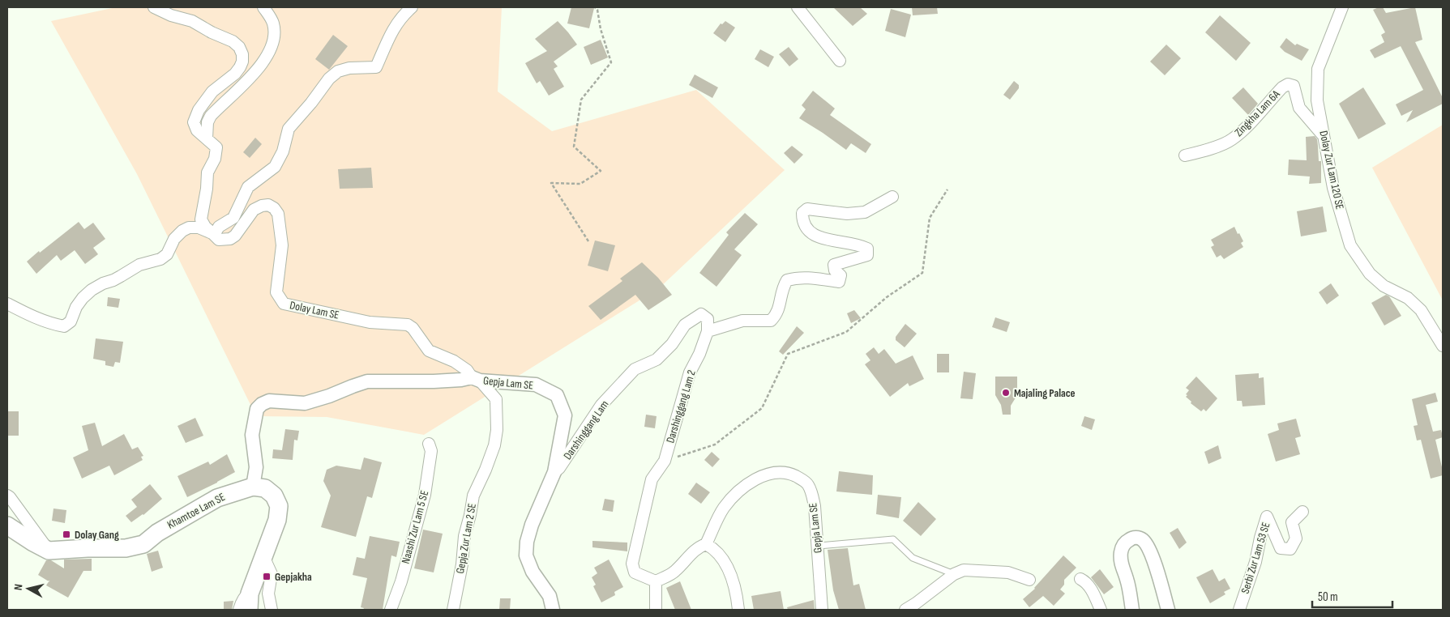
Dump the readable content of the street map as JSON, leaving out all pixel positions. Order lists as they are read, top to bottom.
{
  "streets": {
    "main road": ["Khamtoe Lam SE"],
    "street": [
      "Zingkha Lam 6A",
      "Dolay Zur Lam 120 SE",
      "Dolay Lam SE",
      "Gepja Lam SE",
      "Darshinggang Lam 2",
      "Darshinggang Lam",
      "Naashi Zur Lam 5 SE",
      "Gepja Zur Lam 2 SE",
      "Serbi Zur Lam 53 SE"
    ]
  },
  "crossings": [
    ["Zingkha Lam 6A", "Dolay Zur Lam 120 SE"],
    ["Dolay Lam SE", "Gepja Lam SE"],
    ["Dolay Lam SE", "Gepja Zur Lam 2 SE"],
    ["Gepja Lam SE", "Darshinggang Lam 2"],
    ["Gepja Lam SE", "Darshinggang Lam"],
    ["Gepja Lam SE", "Gepja Zur Lam 2 SE"],
    ["Darshinggang Lam 2", "Darshinggang Lam"]
  ],
  "places": {
    "other": ["Majaling Palace"],
    "transit": ["Dolay Gang", "Gepjakha"]
  },
  "scale_bar": "50 m",
  "north": "left"
}
